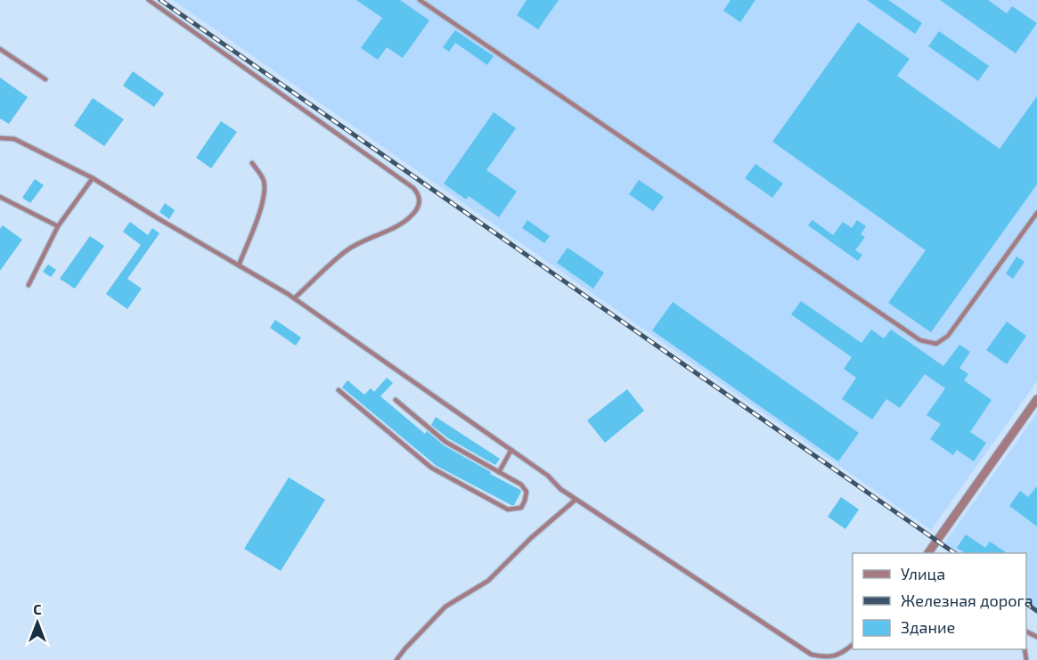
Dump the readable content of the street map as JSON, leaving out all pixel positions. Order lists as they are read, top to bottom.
{
  "legend": ["Улица", "Железная дорога", "Здание"],
  "north": "top"
}
